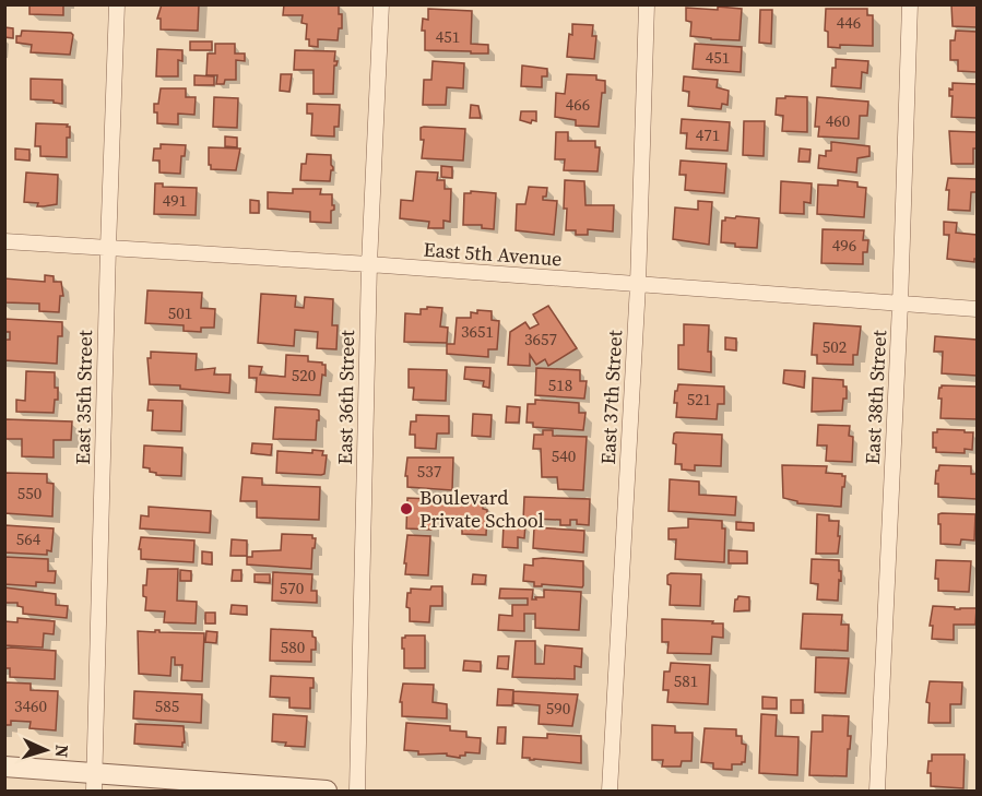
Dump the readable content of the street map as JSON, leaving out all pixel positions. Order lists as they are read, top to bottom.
{
  "streets": {
    "street": [
      "East 5th Avenue",
      "East 35th Street",
      "East 36th Street",
      "East 37th Street",
      "East 38th Street"
    ]
  },
  "crossings": [
    ["East 5th Avenue", "East 35th Street"],
    ["East 5th Avenue", "East 36th Street"],
    ["East 5th Avenue", "East 37th Street"],
    ["East 5th Avenue", "East 38th Street"]
  ],
  "places": ["Boulevard Private School"],
  "house_numbers": [
    "446",
    "451",
    "451",
    "466",
    "460",
    "471",
    "491",
    "496",
    "501",
    "3651",
    "3657",
    "502",
    "520",
    "518",
    "521",
    "540",
    "537",
    "550",
    "564",
    "570",
    "580",
    "581",
    "3460",
    "585",
    "590"
  ],
  "north": "right"
}
